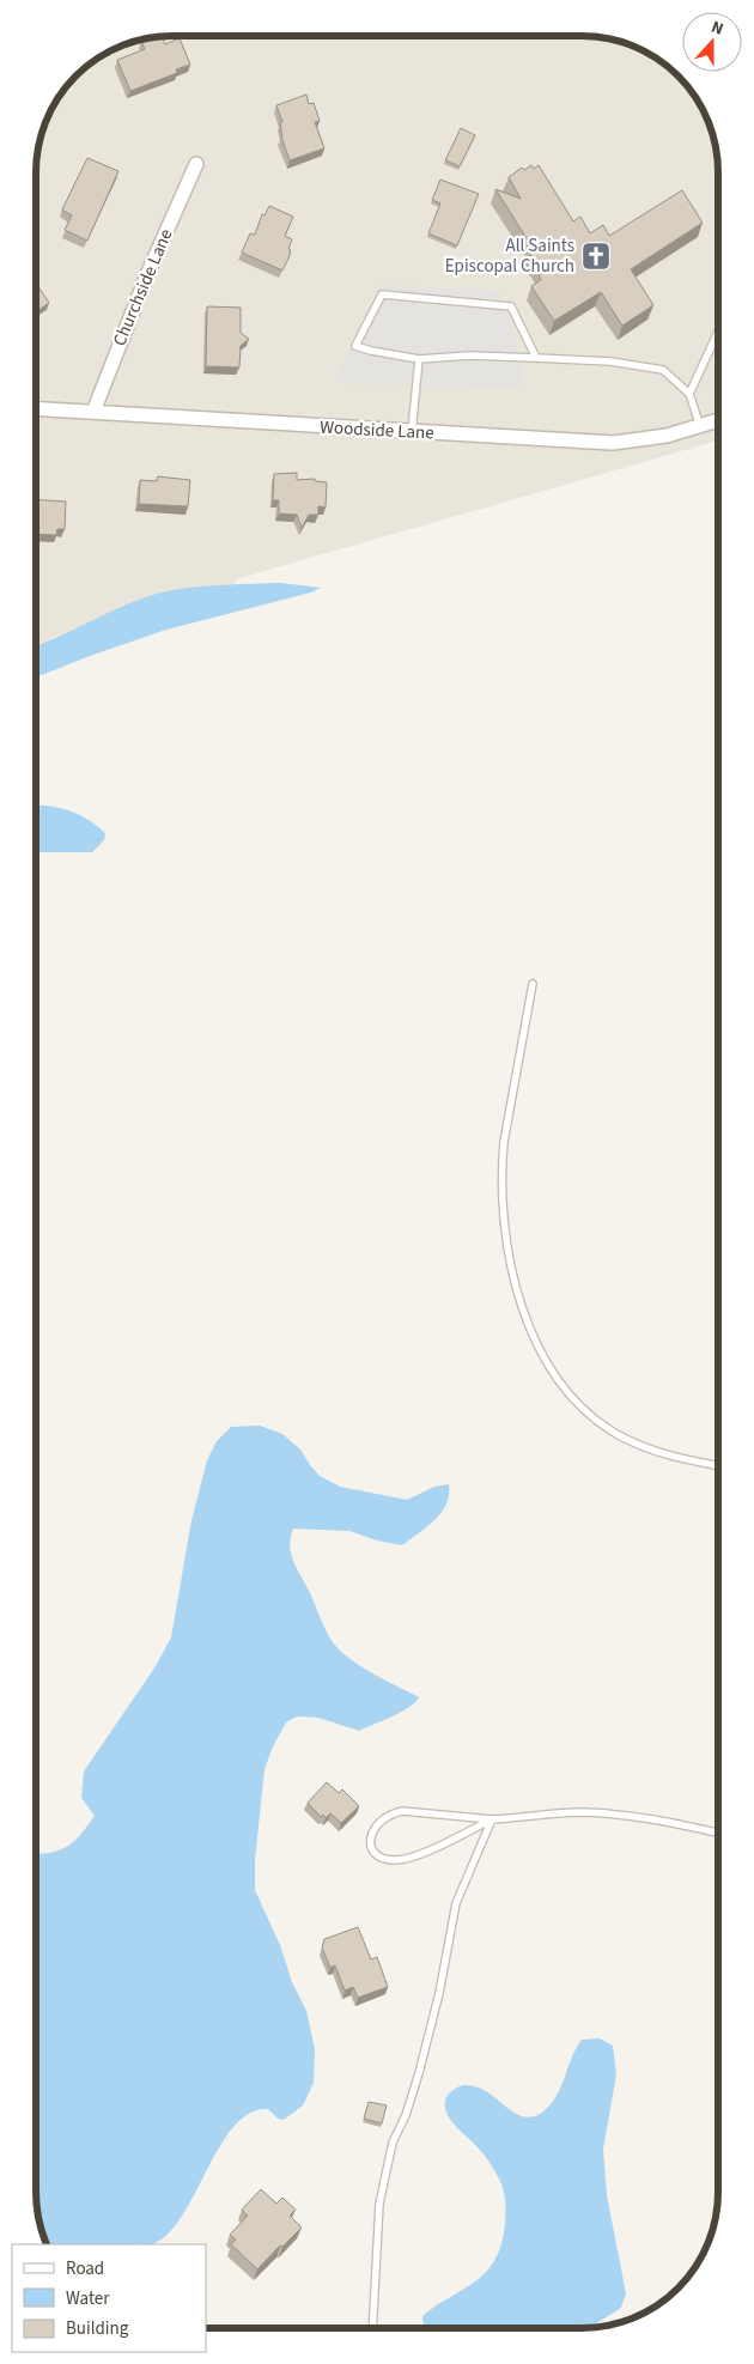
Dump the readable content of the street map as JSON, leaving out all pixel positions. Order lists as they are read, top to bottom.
{
  "streets": {
    "street": ["Churchside Lane", "Woodside Lane"]
  },
  "crossings": [
    ["Churchside Lane", "Woodside Lane"]
  ],
  "places": {
    "church": ["All Saints Episcopal Church"]
  },
  "legend": ["Road", "Water", "Building"],
  "north": "top"
}
